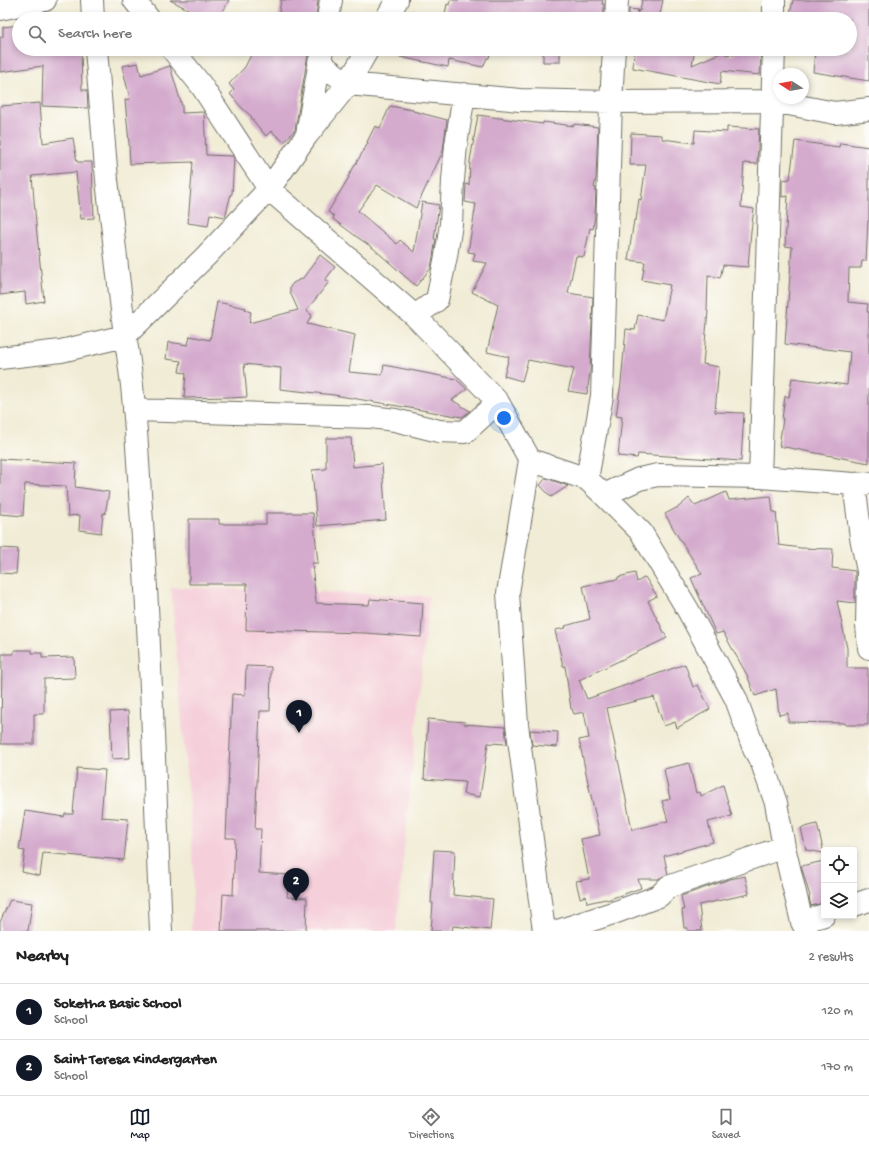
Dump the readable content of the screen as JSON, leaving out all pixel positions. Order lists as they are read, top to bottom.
{
  "north": "left",
  "page": {
    "search": "Search here",
    "pins": ["1", "2"],
    "heading": ["Nearby", "2 results"],
    "list": [
      {
        "mark": "1",
        "name": "Soketha Basic School",
        "note": "School",
        "value": "120 m"
      },
      {
        "mark": "2",
        "name": "Saint Teresa Kindergarten",
        "note": "School",
        "value": "170 m"
      }
    ],
    "nav": ["Map", "Directions", "Saved"]
  }
}
